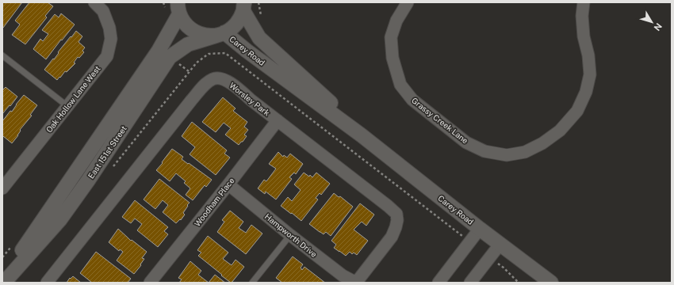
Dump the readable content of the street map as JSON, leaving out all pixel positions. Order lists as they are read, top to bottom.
{
  "streets": {
    "street": [
      "Carey Road",
      "Oak Hollow Lane West",
      "Worsley Park",
      "Grassy Creek Lane",
      "East 151st Street",
      "Woodham Place",
      "Hampworth Drive"
    ]
  },
  "crossings": [
    ["Carey Road", "East 151st Street"],
    ["Worsley Park", "Woodham Place"],
    ["Worsley Park", "Hampworth Drive"],
    ["Woodham Place", "Hampworth Drive"]
  ],
  "north": "bottom right"
}
